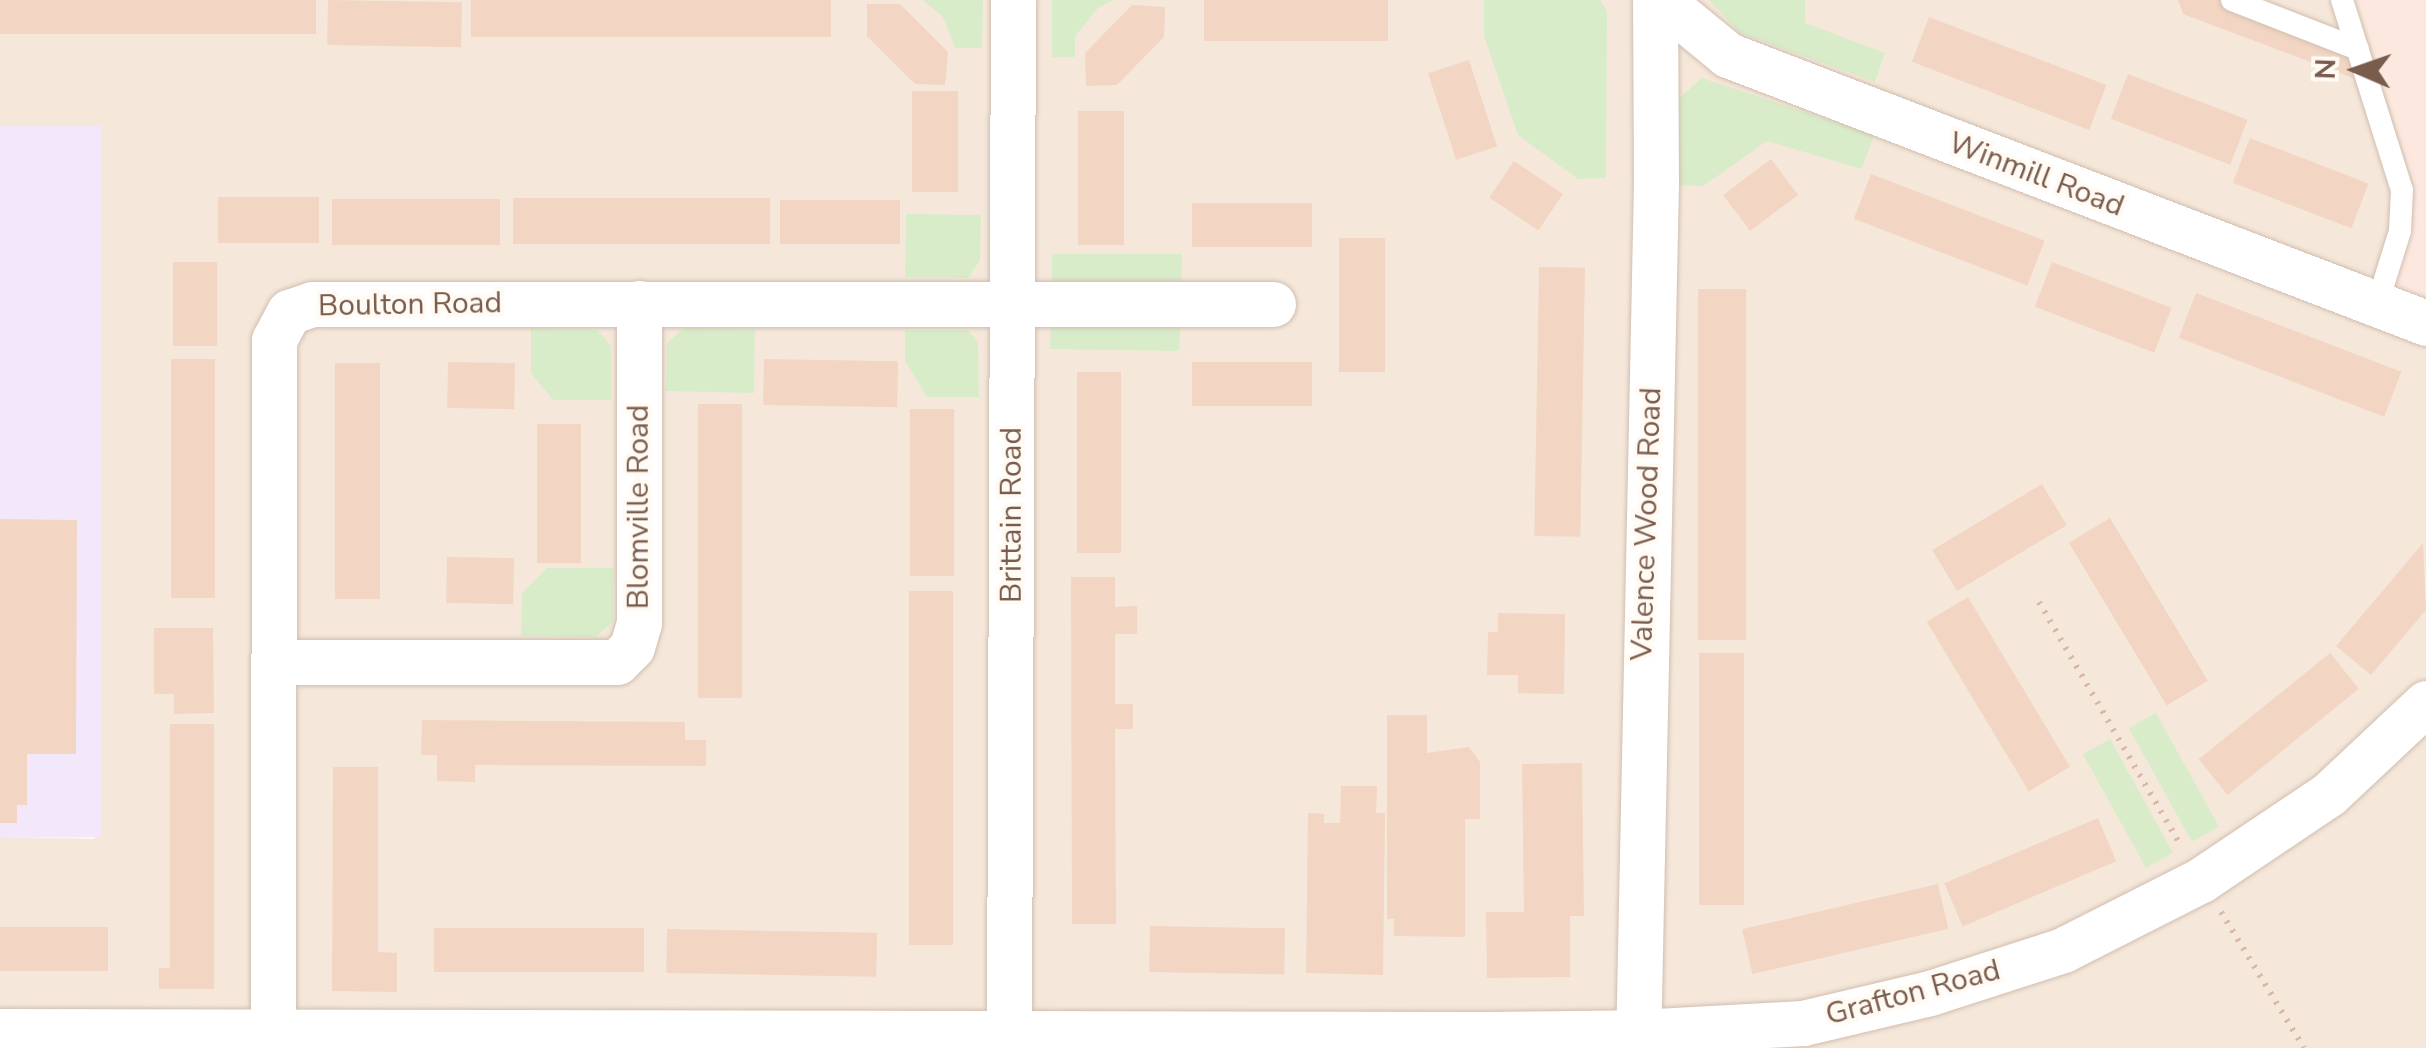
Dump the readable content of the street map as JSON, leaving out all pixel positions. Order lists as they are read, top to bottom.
{
  "streets": {
    "street": [
      "Winmill Road",
      "Boulton Road",
      "Blomville Road",
      "Brittain Road",
      "Valence Wood Road",
      "Grafton Road"
    ]
  },
  "crossings": [
    ["Winmill Road", "Valence Wood Road"],
    ["Boulton Road", "Blomville Road"],
    ["Boulton Road", "Brittain Road"],
    ["Boulton Road", "Grafton Road"],
    ["Brittain Road", "Grafton Road"],
    ["Valence Wood Road", "Grafton Road"]
  ],
  "north": "left"
}
